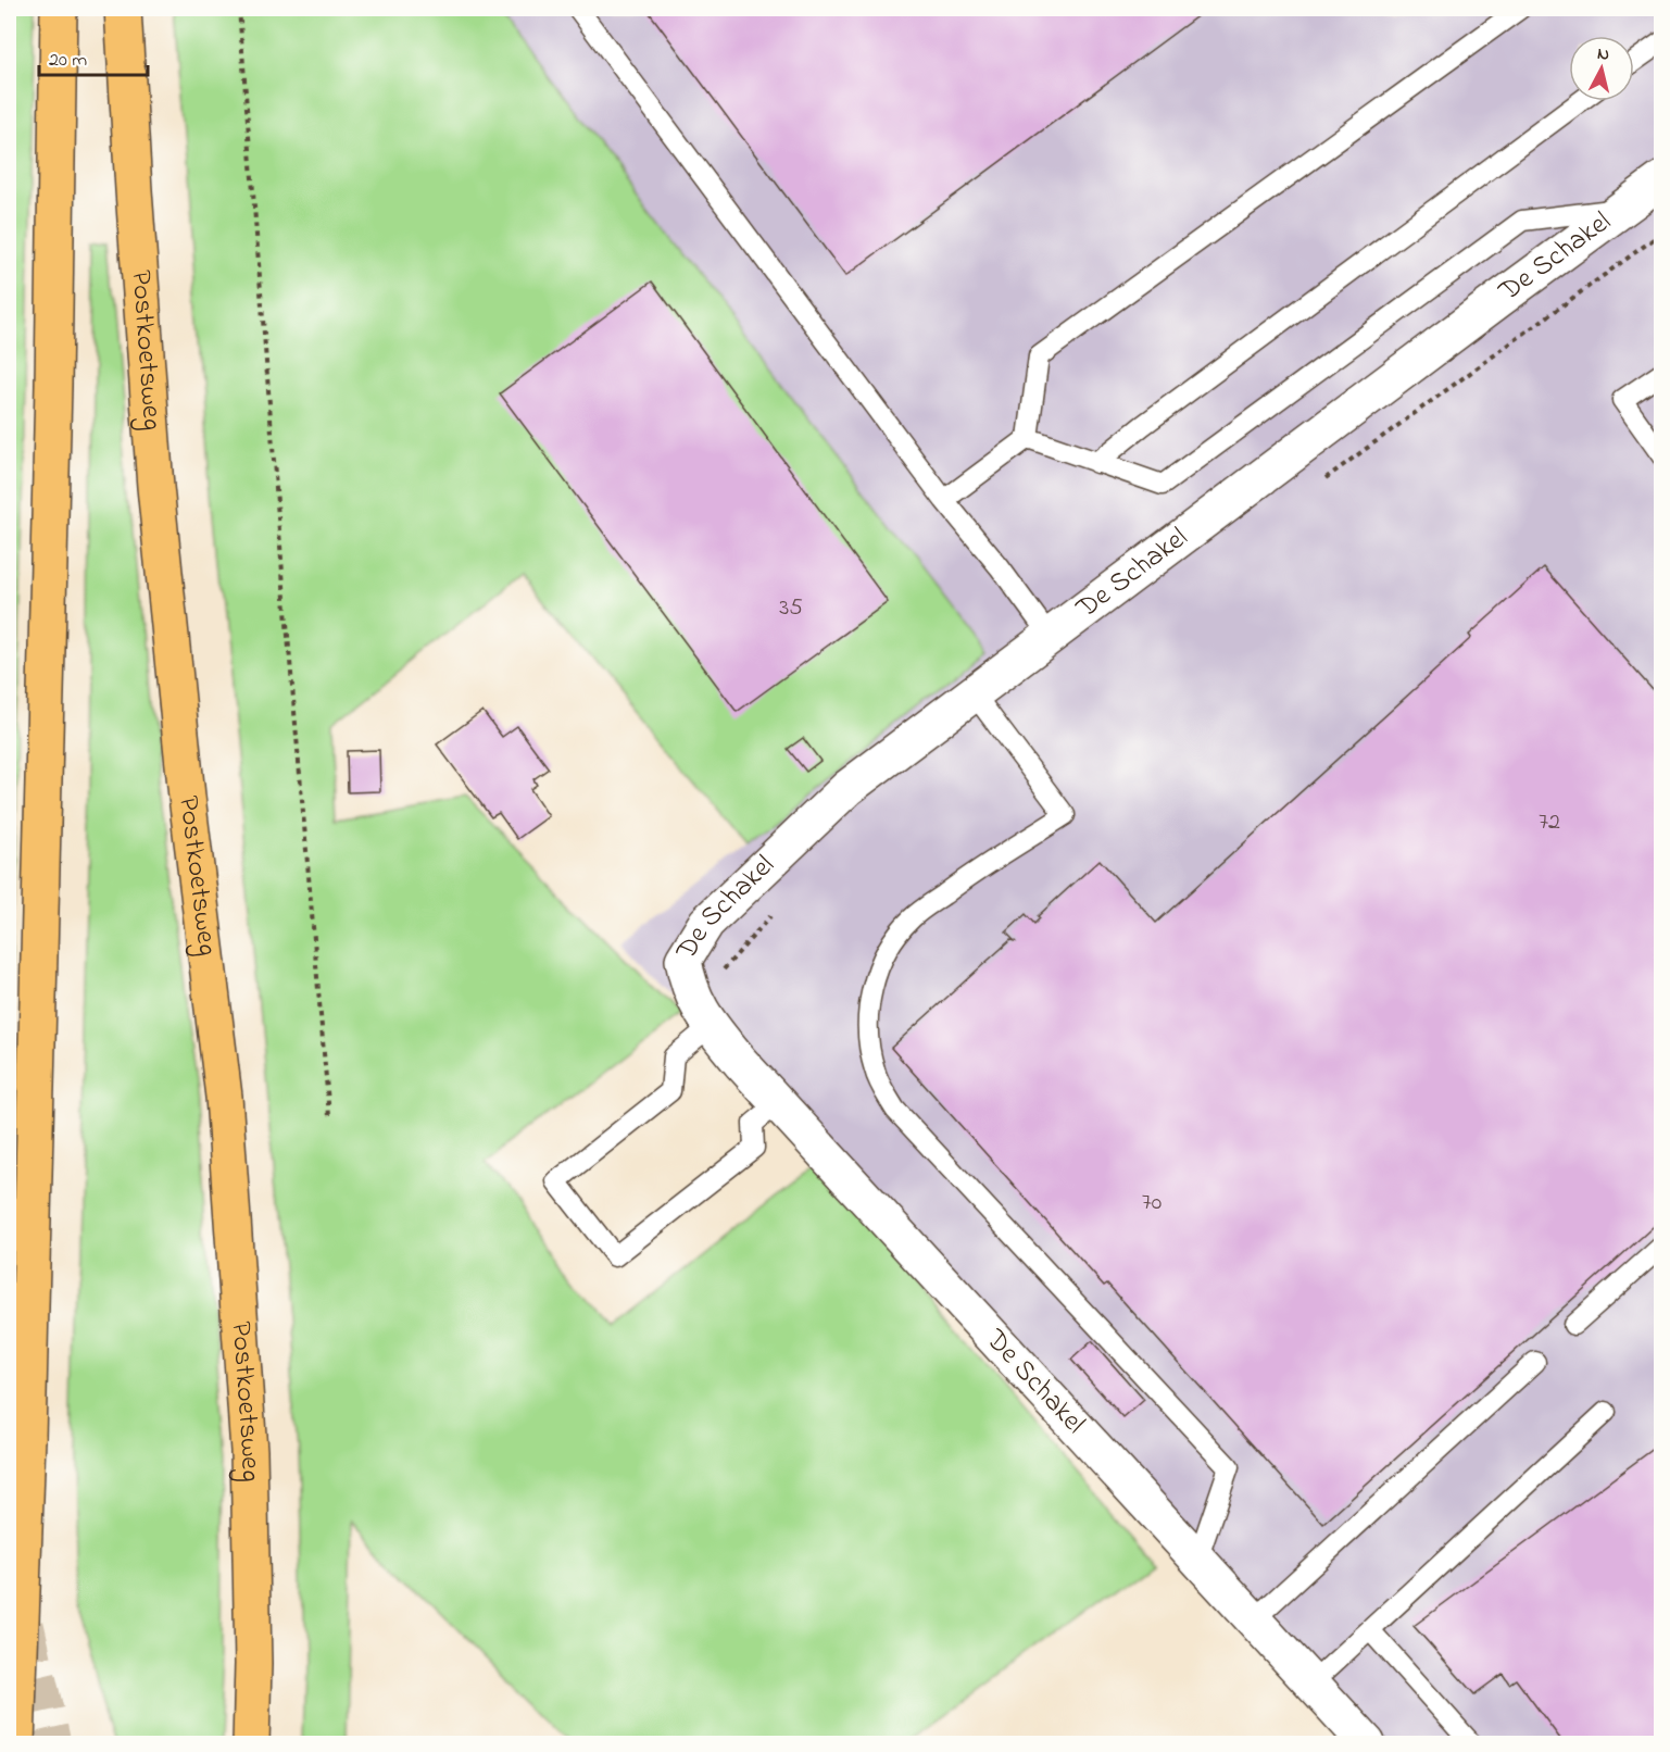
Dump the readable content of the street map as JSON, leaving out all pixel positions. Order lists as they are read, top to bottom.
{
  "streets": {
    "highway": ["Postkoetsweg"],
    "street": ["De Schakel"]
  },
  "house_numbers": ["35", "72", "70"],
  "scale_bar": "20 m",
  "north": "top"
}
